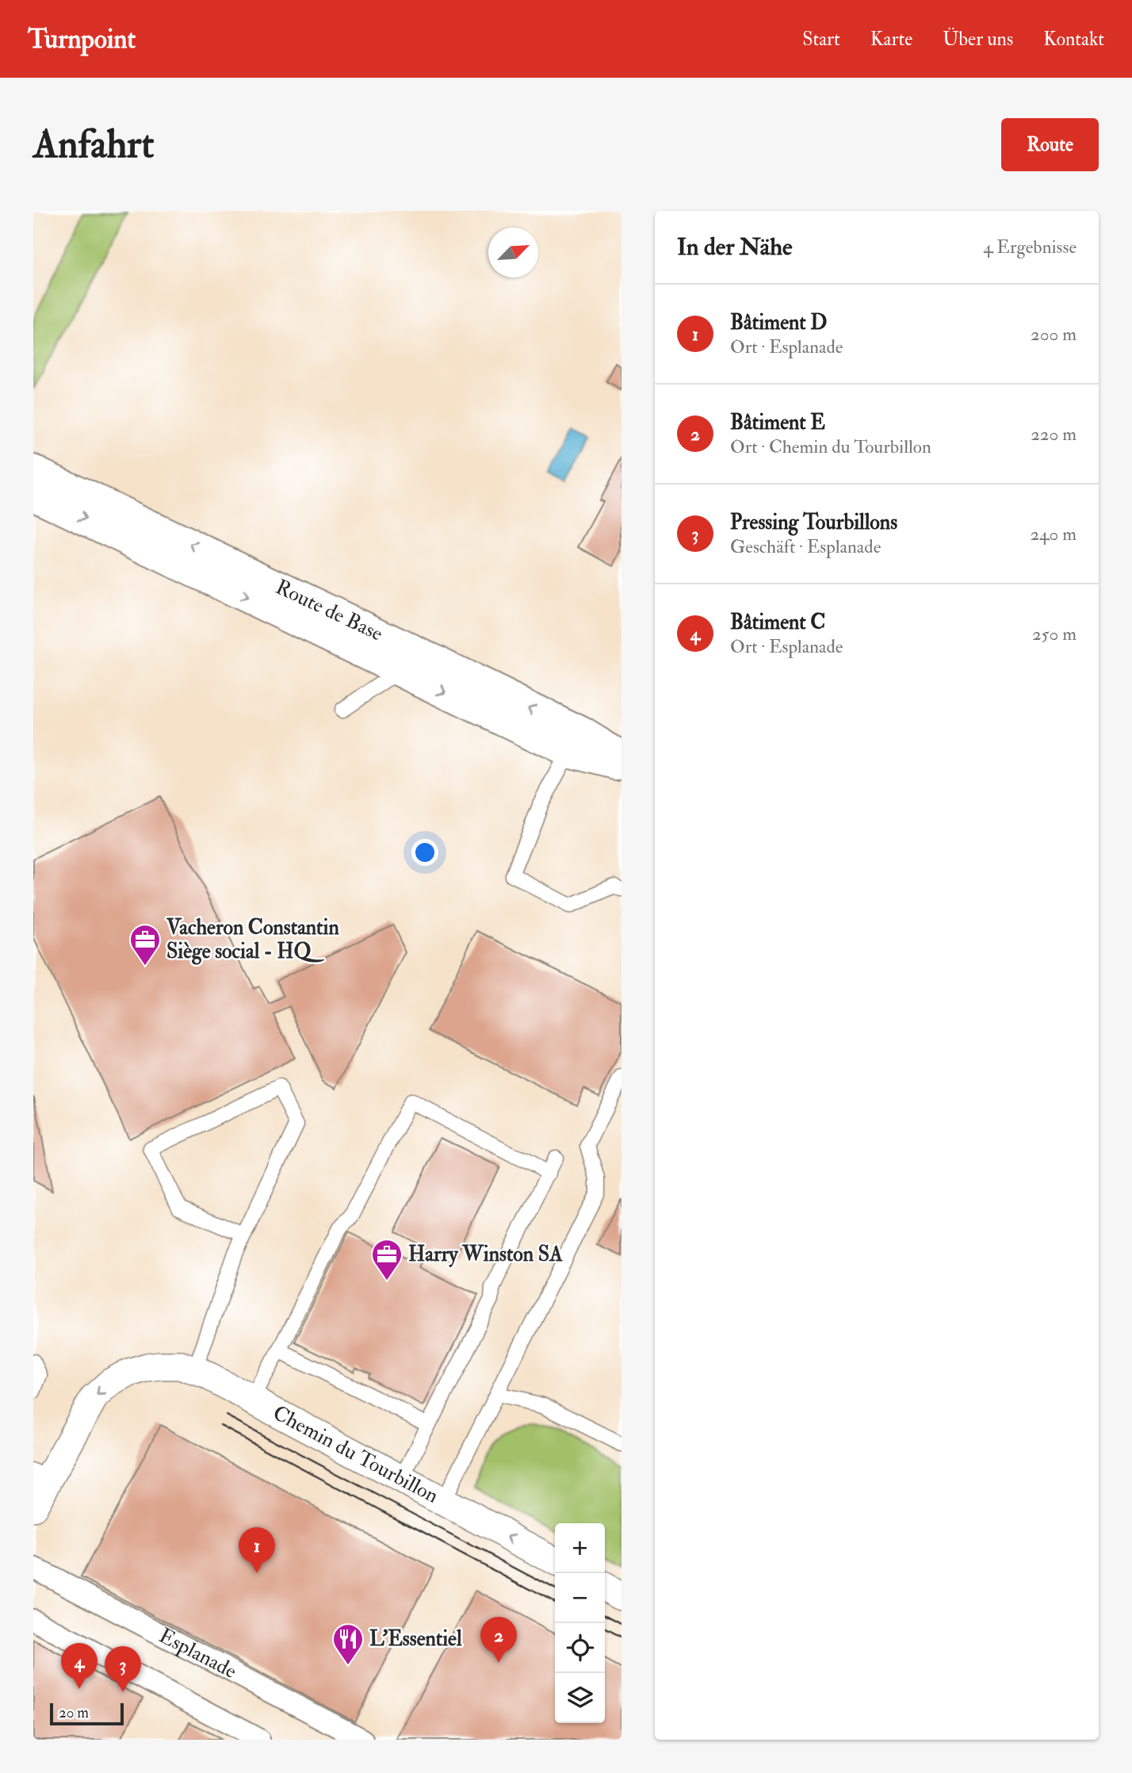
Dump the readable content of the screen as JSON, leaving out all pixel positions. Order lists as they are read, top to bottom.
{
  "streets": {
    "street": ["Route de Base", "Chemin du Tourbillon", "Esplanade"]
  },
  "one_way": ["Chemin du Tourbillon"],
  "places": {
    "office": ["Vacheron Constantin Siège social - HQ", "Harry Winston SA"],
    "restaurant": ["L'Essentiel"]
  },
  "scale_bar": "20 m",
  "north": "top right",
  "page": {
    "header": "Turnpoint",
    "nav": [
      "Start",
      "Karte",
      "Über uns",
      "Kontakt"
    ],
    "buttons": "Route",
    "title": "Anfahrt",
    "heading": ["In der Nähe", "4 Ergebnisse"],
    "list": [
      {
        "mark": "1",
        "name": "Bâtiment D",
        "note": "Ort · Esplanade",
        "value": "200 m"
      },
      {
        "mark": "2",
        "name": "Bâtiment E",
        "note": "Ort · Chemin du Tourbillon",
        "value": "220 m"
      },
      {
        "mark": "3",
        "name": "Pressing Tourbillons",
        "note": "Geschäft · Esplanade",
        "value": "240 m"
      },
      {
        "mark": "4",
        "name": "Bâtiment C",
        "note": "Ort · Esplanade",
        "value": "250 m"
      }
    ],
    "map_buttons": ["+", "−"],
    "pins": [
      "1",
      "2",
      "4",
      "3"
    ],
    "scale": "20 m"
  }
}
